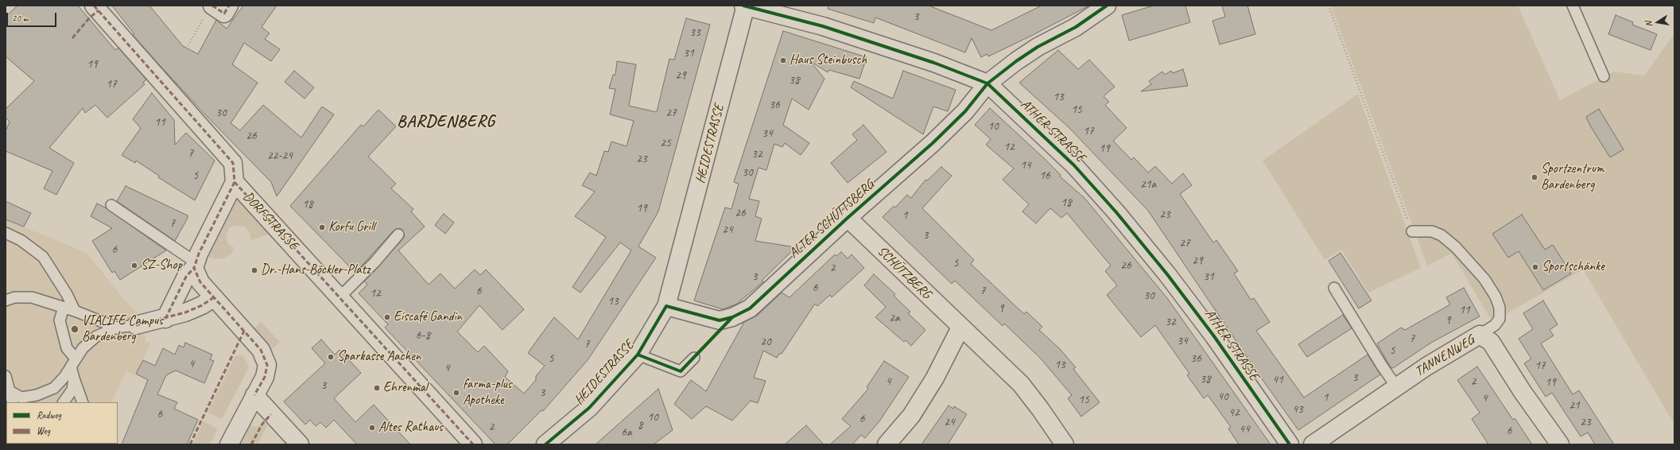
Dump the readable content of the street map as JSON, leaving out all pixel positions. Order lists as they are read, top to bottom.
{
  "streets": {
    "street": [
      "ATHER STRASSE",
      "HEIDESTRASSE",
      "ALTER SCHÜTTSBERG",
      "DORFSTRASSE",
      "SCHÜTZBERG",
      "TANNENWEG"
    ]
  },
  "crossings": [
    ["ATHER STRASSE", "HEIDESTRASSE"],
    ["ATHER STRASSE", "ALTER SCHÜTTSBERG"],
    ["HEIDESTRASSE", "ALTER SCHÜTTSBERG"],
    ["ALTER SCHÜTTSBERG", "SCHÜTZBERG"]
  ],
  "districts": ["BARDENBERG"],
  "places": [
    "Haus Steinbusch",
    "Sportzentrum Bardenberg",
    "Korfu Grill",
    "SZ-Shop",
    "Sportschänke",
    "Dr.-Hans-Böckler-Platz",
    "Eiscafé Gandin",
    "VIALIFE Campus Bardenberg",
    "Sparkasse Aachen",
    "Ehrenmal",
    "farma-plus Apotheke",
    "Altes Rathaus"
  ],
  "house_numbers": [
    "3",
    "33",
    "31",
    "19",
    "29",
    "38",
    "17",
    "13",
    "36",
    "15",
    "30",
    "27",
    "11",
    "10",
    "17",
    "34",
    "26",
    "25",
    "12",
    "19",
    "7",
    "32",
    "22-24",
    "23",
    "14",
    "30",
    "5",
    "16",
    "21a",
    "18",
    "18",
    "19",
    "26",
    "23",
    "1",
    "7",
    "24",
    "3",
    "27",
    "6",
    "29",
    "5",
    "26",
    "2",
    "3",
    "31",
    "6",
    "6",
    "7",
    "12",
    "30",
    "13",
    "9",
    "11",
    "2a",
    "9",
    "32",
    "6-8",
    "7",
    "34",
    "20",
    "7",
    "5",
    "5",
    "36",
    "4",
    "13",
    "17",
    "4",
    "3",
    "38",
    "41",
    "4",
    "2",
    "19",
    "3",
    "3",
    "40",
    "1",
    "4",
    "15",
    "21",
    "43",
    "42",
    "6",
    "10",
    "6",
    "24",
    "23",
    "8",
    "2",
    "44",
    "6",
    "6a"
  ],
  "legend": ["Radweg", "Weg"],
  "scale_bar": "20 m",
  "north": "left"
}
